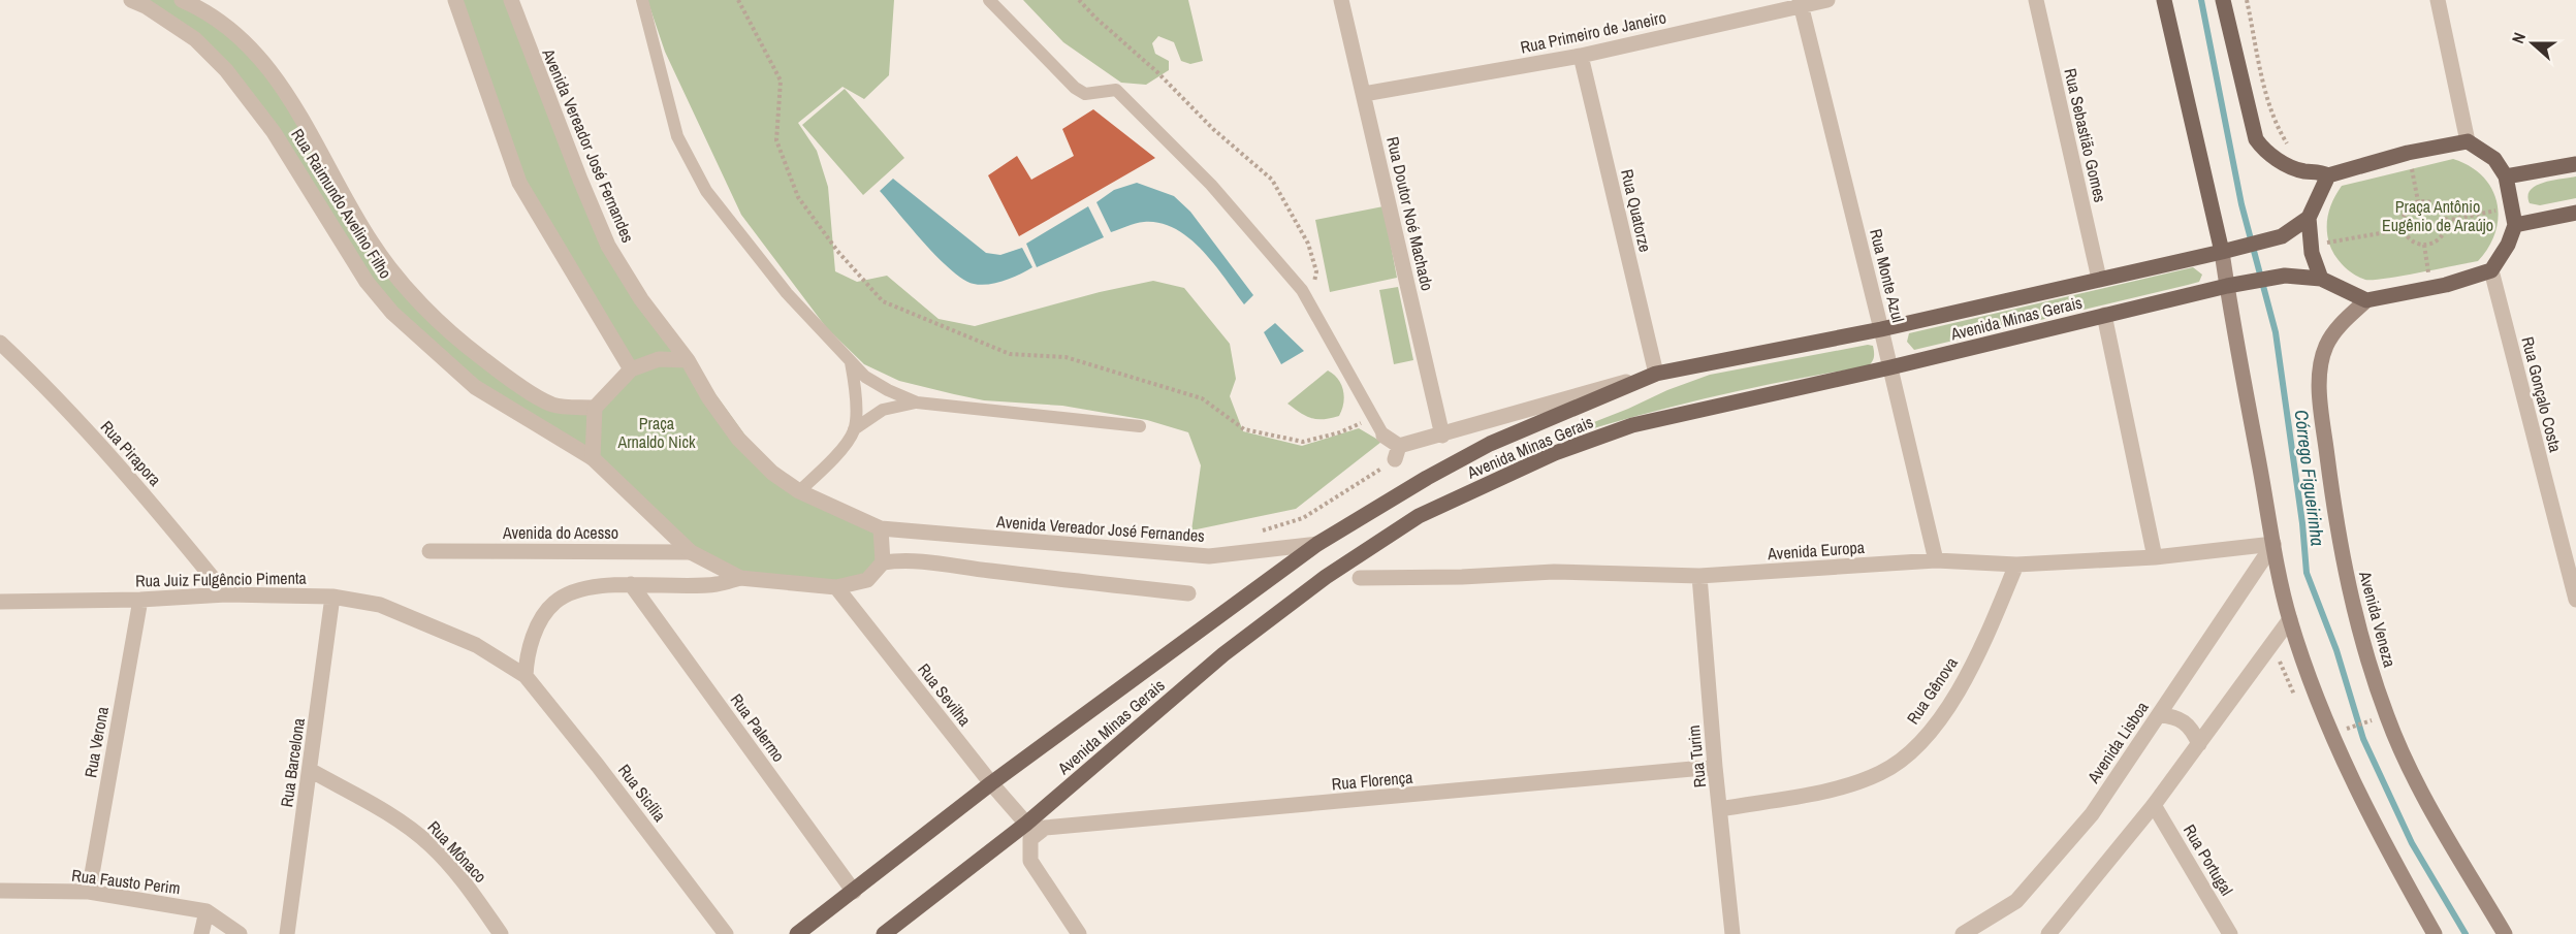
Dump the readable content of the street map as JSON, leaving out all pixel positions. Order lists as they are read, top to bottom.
{
  "streets": {
    "main road": ["Avenida Minas Gerais", "Avenida Veneza"],
    "street": [
      "Rua Primeiro de Janeiro",
      "Rua Sebastião Gomes",
      "Avenida Vereador José Fernandes",
      "Rua Raimundo Avelino Filho",
      "Rua Quatorze",
      "Rua Doutor Noé Machado",
      "Rua Monte Azul",
      "Rua Gonçalo Costa",
      "Rua Pirapora",
      "Avenida do Acesso",
      "Avenida Europa",
      "Rua Juiz Fulgêncio Pimenta",
      "Rua Gênova",
      "Rua Sevilha",
      "Rua Palermo",
      "Rua Verona",
      "Avenida Lisboa",
      "Rua Turim",
      "Rua Barcelona",
      "Rua Florença",
      "Rua Sicília",
      "Rua Mônaco",
      "Rua Portugal",
      "Rua Fausto Perim"
    ]
  },
  "crossings": [
    ["Rua Primeiro de Janeiro", "Rua Quatorze"],
    ["Rua Primeiro de Janeiro", "Rua Doutor Noé Machado"],
    ["Rua Primeiro de Janeiro", "Rua Monte Azul"],
    ["Rua Sebastião Gomes", "Avenida Minas Gerais"],
    ["Avenida Vereador José Fernandes", "Avenida Minas Gerais"],
    ["Rua Quatorze", "Avenida Minas Gerais"],
    ["Rua Doutor Noé Machado", "Avenida Minas Gerais"],
    ["Rua Monte Azul", "Avenida Minas Gerais"],
    ["Rua Monte Azul", "Avenida Europa"],
    ["Avenida Minas Gerais", "Rua Sevilha"],
    ["Avenida Minas Gerais", "Rua Palermo"],
    ["Avenida Minas Gerais", "Rua Florença"],
    ["Rua Pirapora", "Rua Juiz Fulgêncio Pimenta"],
    ["Avenida Europa", "Rua Gênova"],
    ["Avenida Europa", "Avenida Lisboa"],
    ["Avenida Europa", "Rua Turim"],
    ["Rua Juiz Fulgêncio Pimenta", "Rua Verona"],
    ["Rua Juiz Fulgêncio Pimenta", "Rua Barcelona"],
    ["Rua Juiz Fulgêncio Pimenta", "Rua Sicília"],
    ["Rua Gênova", "Rua Turim"],
    ["Rua Sevilha", "Rua Florença"],
    ["Rua Verona", "Rua Fausto Perim"],
    ["Rua Turim", "Rua Florença"],
    ["Rua Barcelona", "Rua Mônaco"]
  ],
  "water": ["Córrego Figueirinha"],
  "parks": ["Praça Antônio Eugênio de Araújo", "Praça Arnaldo Nick"],
  "north": "left"
}
